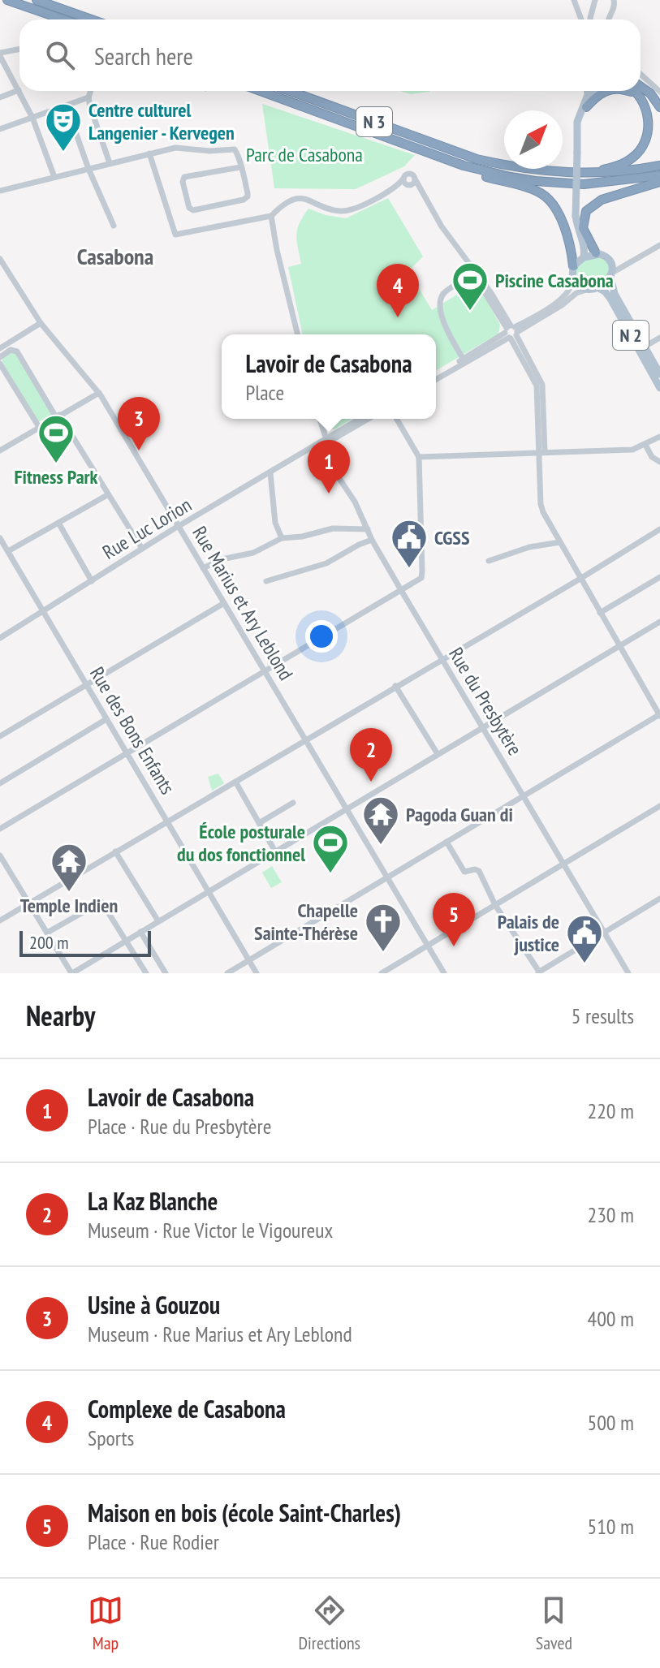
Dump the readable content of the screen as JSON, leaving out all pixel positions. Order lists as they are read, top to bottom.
{
  "streets": {
    "highway": ["N 3"],
    "main road": ["N 2"],
    "street": [
      "Rue Luc Lorion",
      "Rue Marius et Ary Leblond",
      "Rue du Presbytère",
      "Rue des Bons Enfants"
    ]
  },
  "crossings": [
    ["N 3", "N 2"],
    ["Rue Luc Lorion", "Rue Marius et Ary Leblond"],
    ["Rue Luc Lorion", "Rue du Presbytère"],
    ["Rue Luc Lorion", "Rue des Bons Enfants"]
  ],
  "districts": ["Casabona"],
  "parks": ["Parc de Casabona"],
  "places": {
    "theatre": ["Centre culturel Langenier - Kervegen"],
    "sports": ["Piscine Casabona", "Fitness Park", "École posturale du dos fonctionnel"],
    "public building": ["CGSS", "Palais de justice"],
    "temple": ["Pagoda Guan di", "Temple Indien"],
    "church": ["Chapelle Sainte-Thérèse"]
  },
  "scale_bar": "200 m",
  "north": "top right",
  "page": {
    "search": "Search here",
    "pins": [
      "4",
      "3",
      "1",
      "2",
      "5"
    ],
    "popup": ["Lavoir de Casabona", "Place"],
    "scale": "200 m",
    "heading": ["Nearby", "5 results"],
    "list": [
      {
        "mark": "1",
        "name": "Lavoir de Casabona",
        "note": "Place · Rue du Presbytère",
        "value": "220 m"
      },
      {
        "mark": "2",
        "name": "La Kaz Blanche",
        "note": "Museum · Rue Victor le Vigoureux",
        "value": "230 m"
      },
      {
        "mark": "3",
        "name": "Usine à Gouzou",
        "note": "Museum · Rue Marius et Ary Leblond",
        "value": "400 m"
      },
      {
        "mark": "4",
        "name": "Complexe de Casabona",
        "note": "Sports",
        "value": "500 m"
      },
      {
        "mark": "5",
        "name": "Maison en bois (école Saint-Charles)",
        "note": "Place · Rue Rodier",
        "value": "510 m"
      }
    ],
    "nav": ["Map", "Directions", "Saved"]
  }
}
